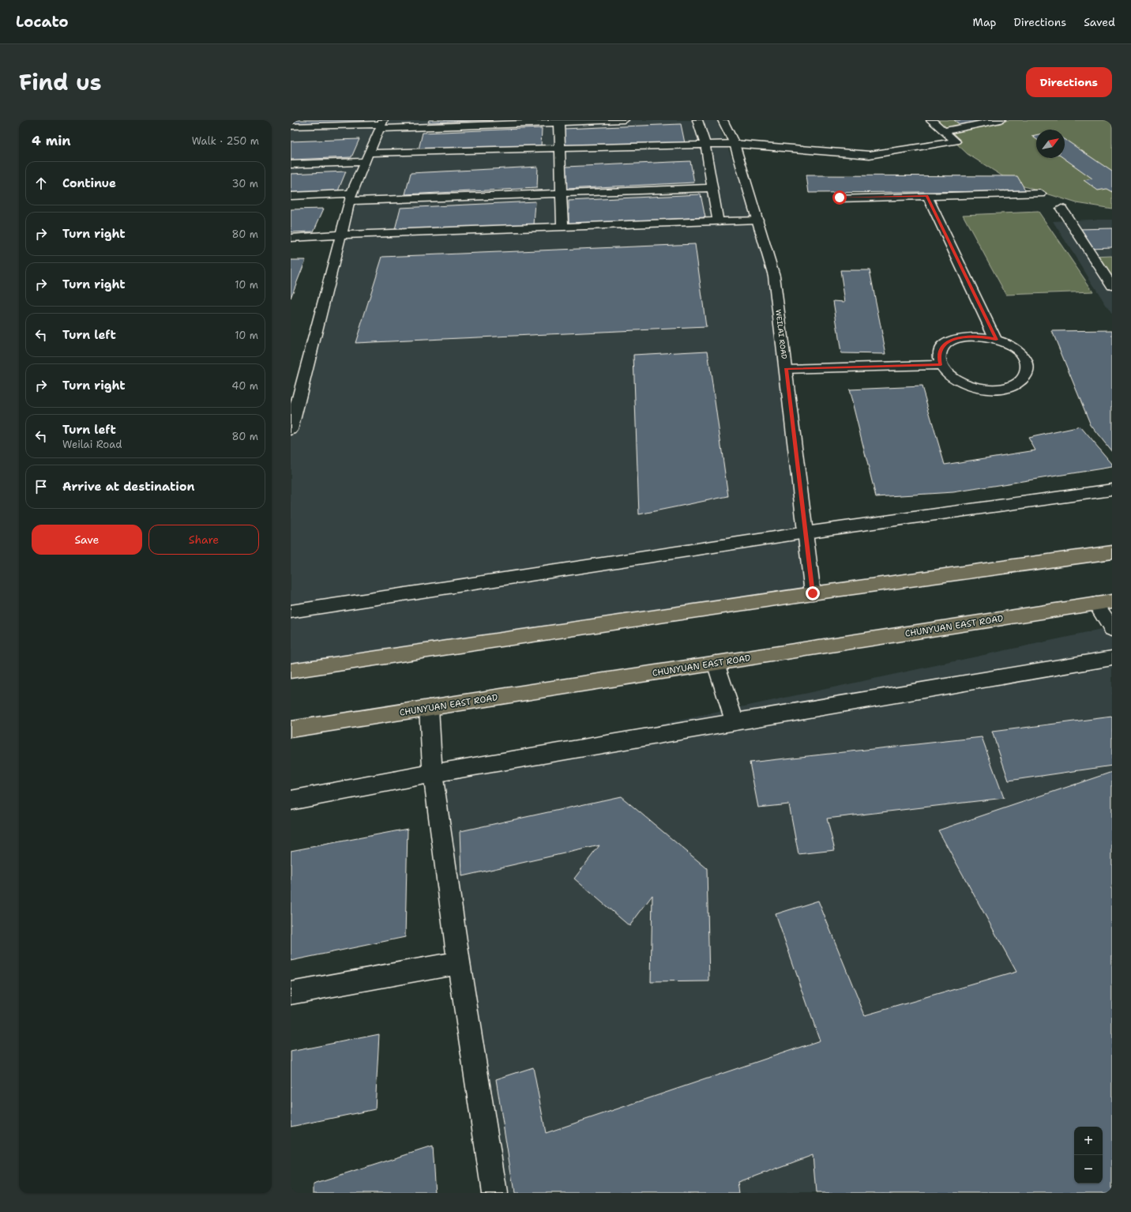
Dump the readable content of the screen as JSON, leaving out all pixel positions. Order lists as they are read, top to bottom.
{
  "streets": {
    "main road": ["CHUNYUAN EAST ROAD"],
    "street": ["WEILAI ROAD"]
  },
  "north": "top right",
  "page": {
    "header": "Locato",
    "nav": ["Map", "Directions", "Saved"],
    "title": "Find us",
    "buttons": [
      "Directions",
      ["Save", "Share"]
    ],
    "heading": ["4 min", "Walk · 250 m"],
    "list": [
      ["Continue", "30 m"],
      ["Turn right", "80 m"],
      ["Turn right", "10 m"],
      ["Turn left", "10 m"],
      ["Turn right", "40 m"],
      ["Turn left", "Weilai Road", "80 m"],
      "Arrive at destination"
    ],
    "map_buttons": ["+", "−"]
  }
}
